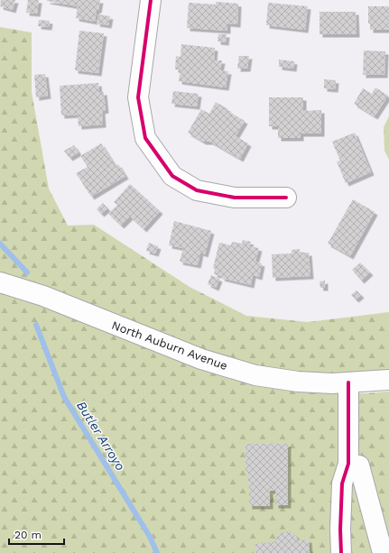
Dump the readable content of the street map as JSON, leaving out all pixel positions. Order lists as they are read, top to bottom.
{
  "streets": {
    "street": ["North Auburn Avenue"]
  },
  "water": ["Butler Arroyo"],
  "scale_bar": "20 m"
}
